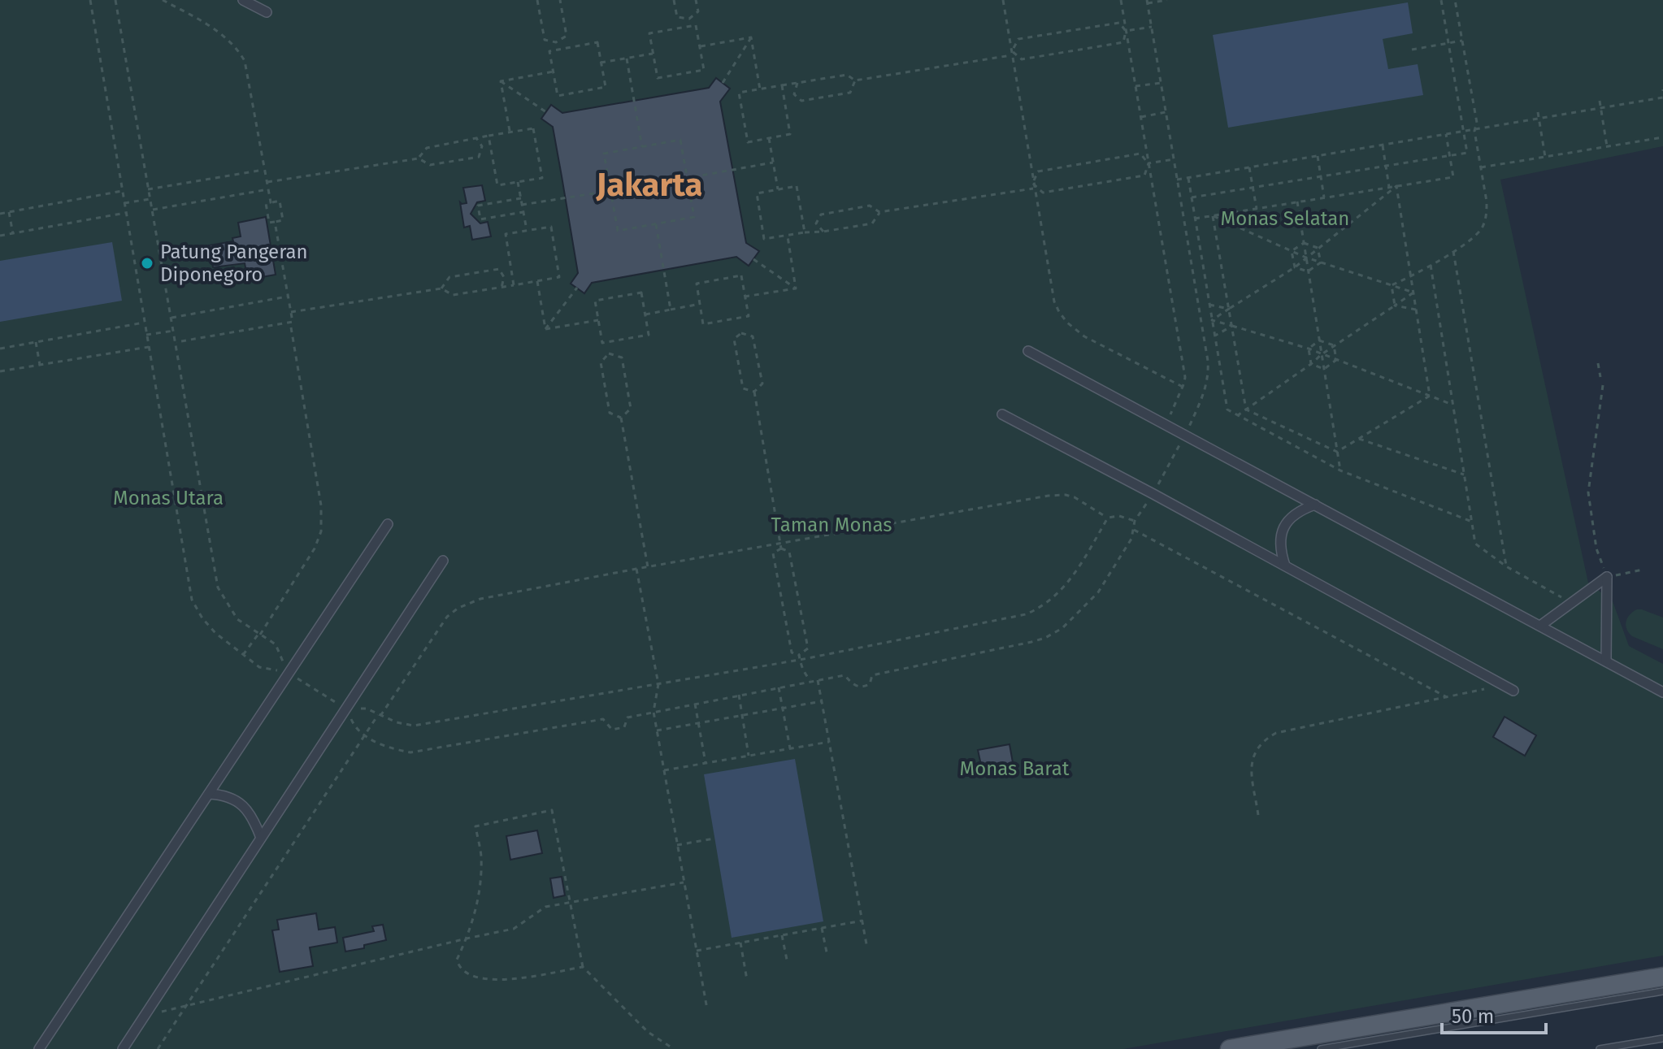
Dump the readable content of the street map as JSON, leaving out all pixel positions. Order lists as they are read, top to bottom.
{
  "districts": ["Jakarta"],
  "parks": [
    "Monas Selatan",
    "Monas Utara",
    "Taman Monas",
    "Monas Barat"
  ],
  "places": ["Patung Pangeran Diponegoro"],
  "scale_bar": "50 m"
}
